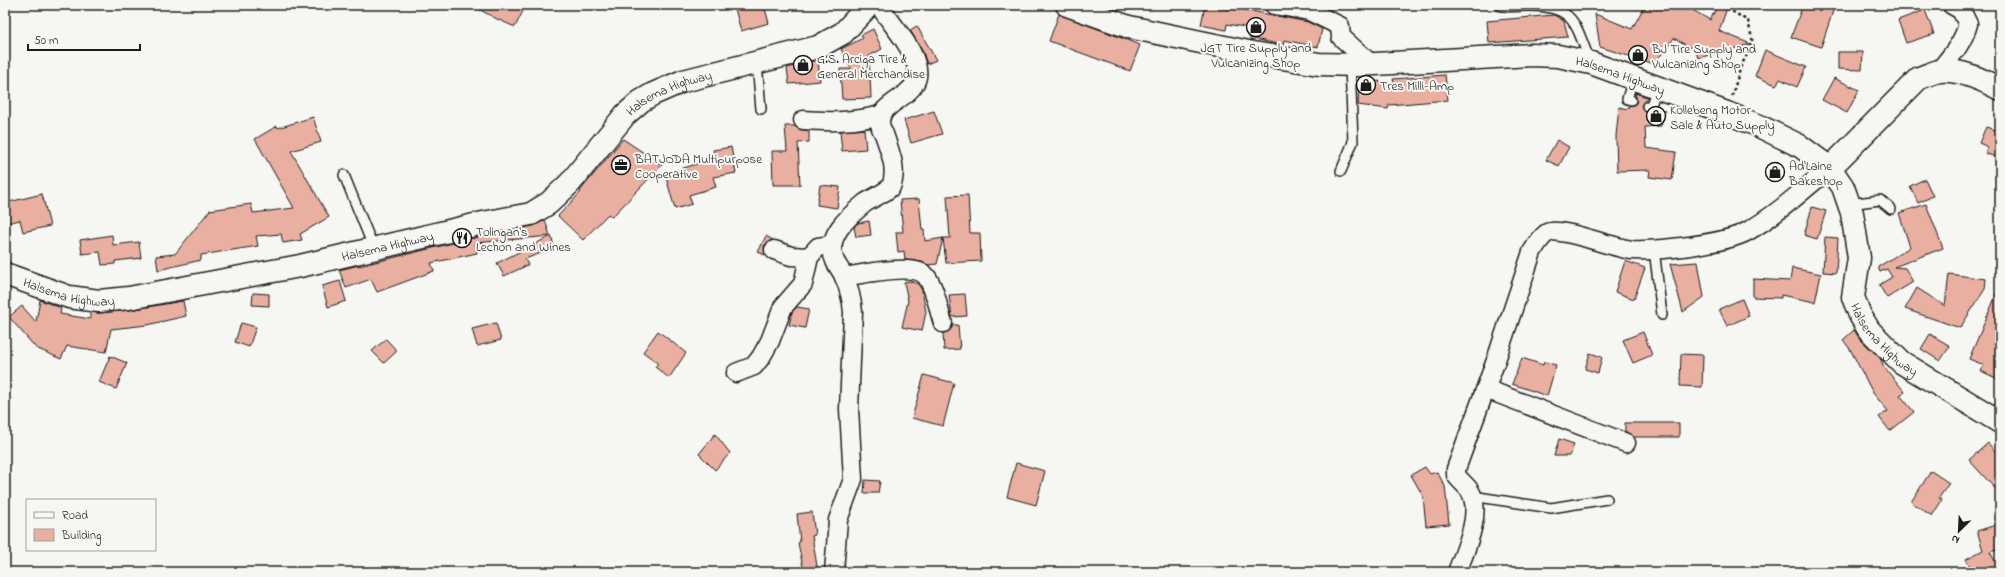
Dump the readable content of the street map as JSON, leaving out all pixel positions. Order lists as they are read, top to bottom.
{
  "streets": {
    "main road": ["Halsema Highway"]
  },
  "places": {
    "shop": [
      "JGT Tire Supply and Vulcanizing Shop",
      "BJ Tire Supply and Vulcanizing Shop",
      "G.S. Arciga Tire & General Merchandise",
      "Tres Milli-Amp",
      "Kollebeng Motor Sale & Auto Supply",
      "Ad'Laine Bakeshop"
    ],
    "office": ["BATJODA Multipurpose Cooperative"],
    "restaurant": ["Tolingan's Lechon and Wines"]
  },
  "legend": ["Road", "Building"],
  "scale_bar": "50 m",
  "north": "bottom left"
}
